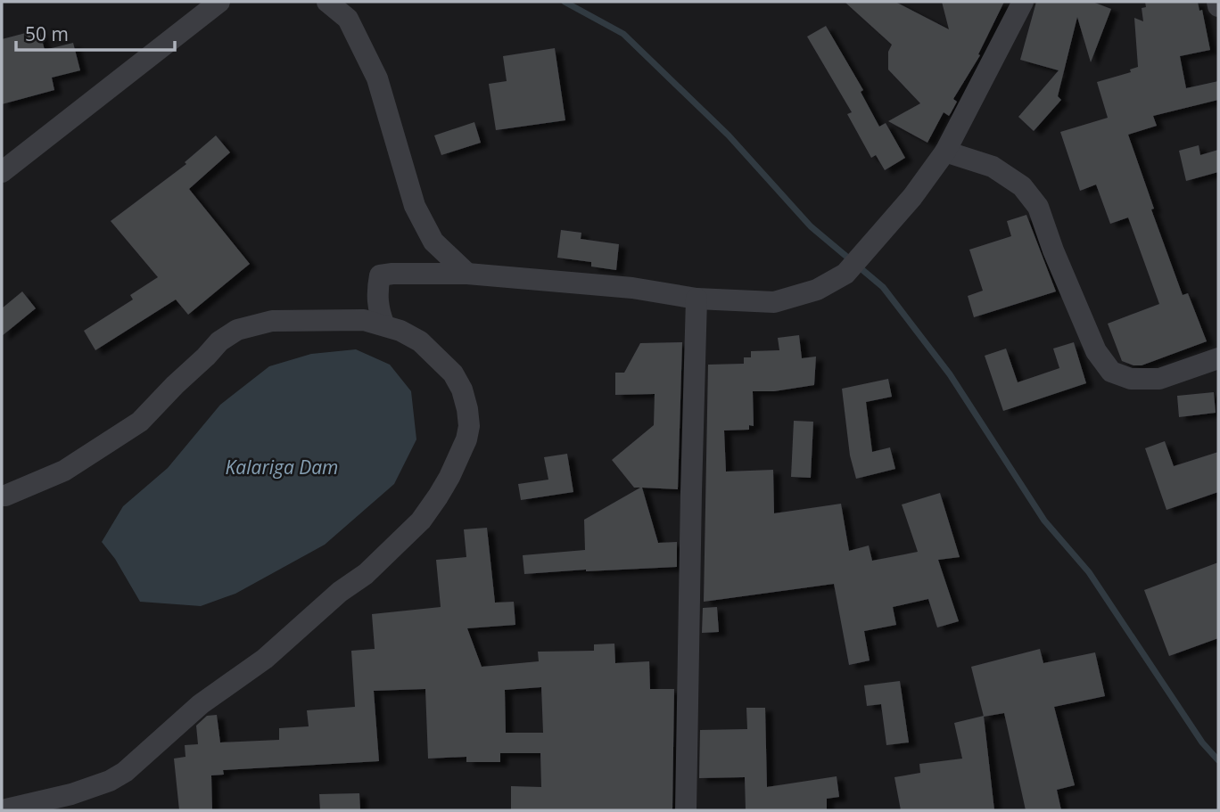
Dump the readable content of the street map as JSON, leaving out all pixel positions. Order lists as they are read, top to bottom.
{
  "water": ["Kalariga Dam"],
  "scale_bar": "50 m"
}
